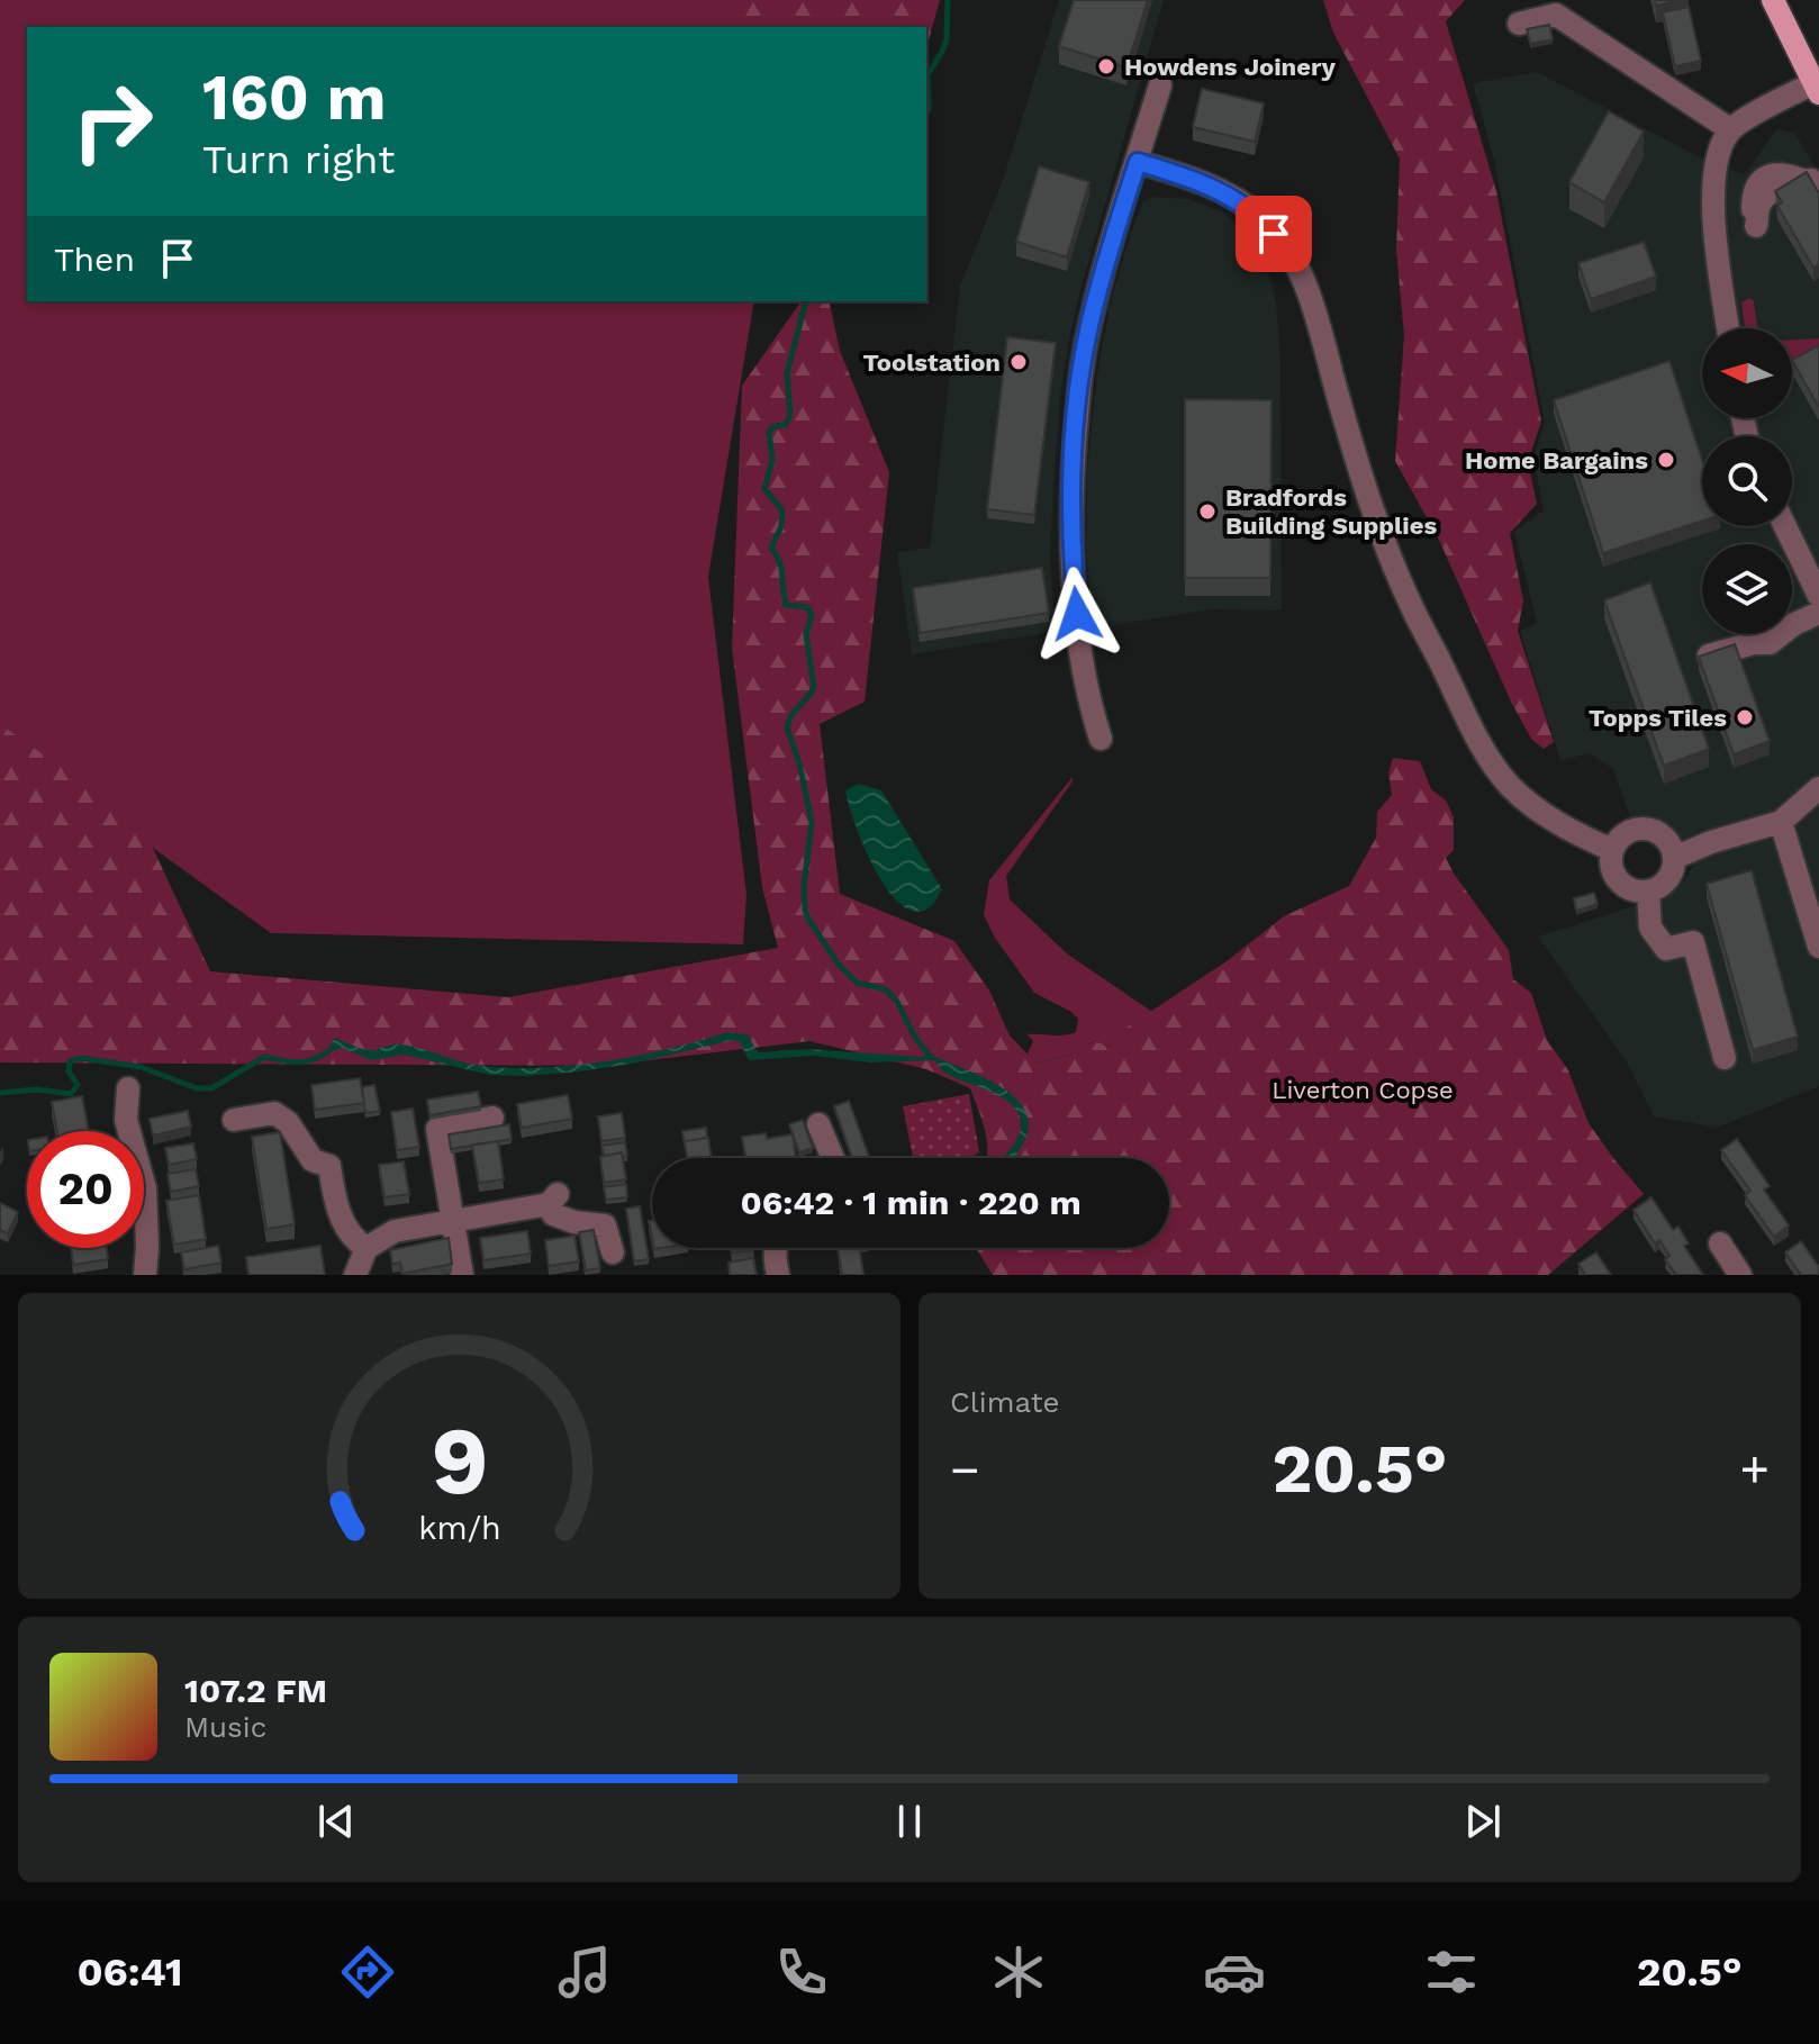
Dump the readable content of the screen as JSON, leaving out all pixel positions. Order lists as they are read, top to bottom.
{
  "parks": ["Liverton Copse"],
  "places": [
    "Howdens Joinery",
    "Toolstation",
    "Home Bargains",
    "Bradfords Building Supplies",
    "Topps Tiles"
  ],
  "north": "left",
  "page": {
    "turn": ["160 m", "Turn right"],
    "then": "Then",
    "limit": "20",
    "trip": "06:42 · 1 min · 220 m",
    "tile": "Climate",
    "heat": ["−", "20.5°", "+"],
    "song": ["107.2 FM", "Music"],
    "tabs": ["06:41", "20.5°"],
    "gauge": ["9", "km/h"]
  }
}
